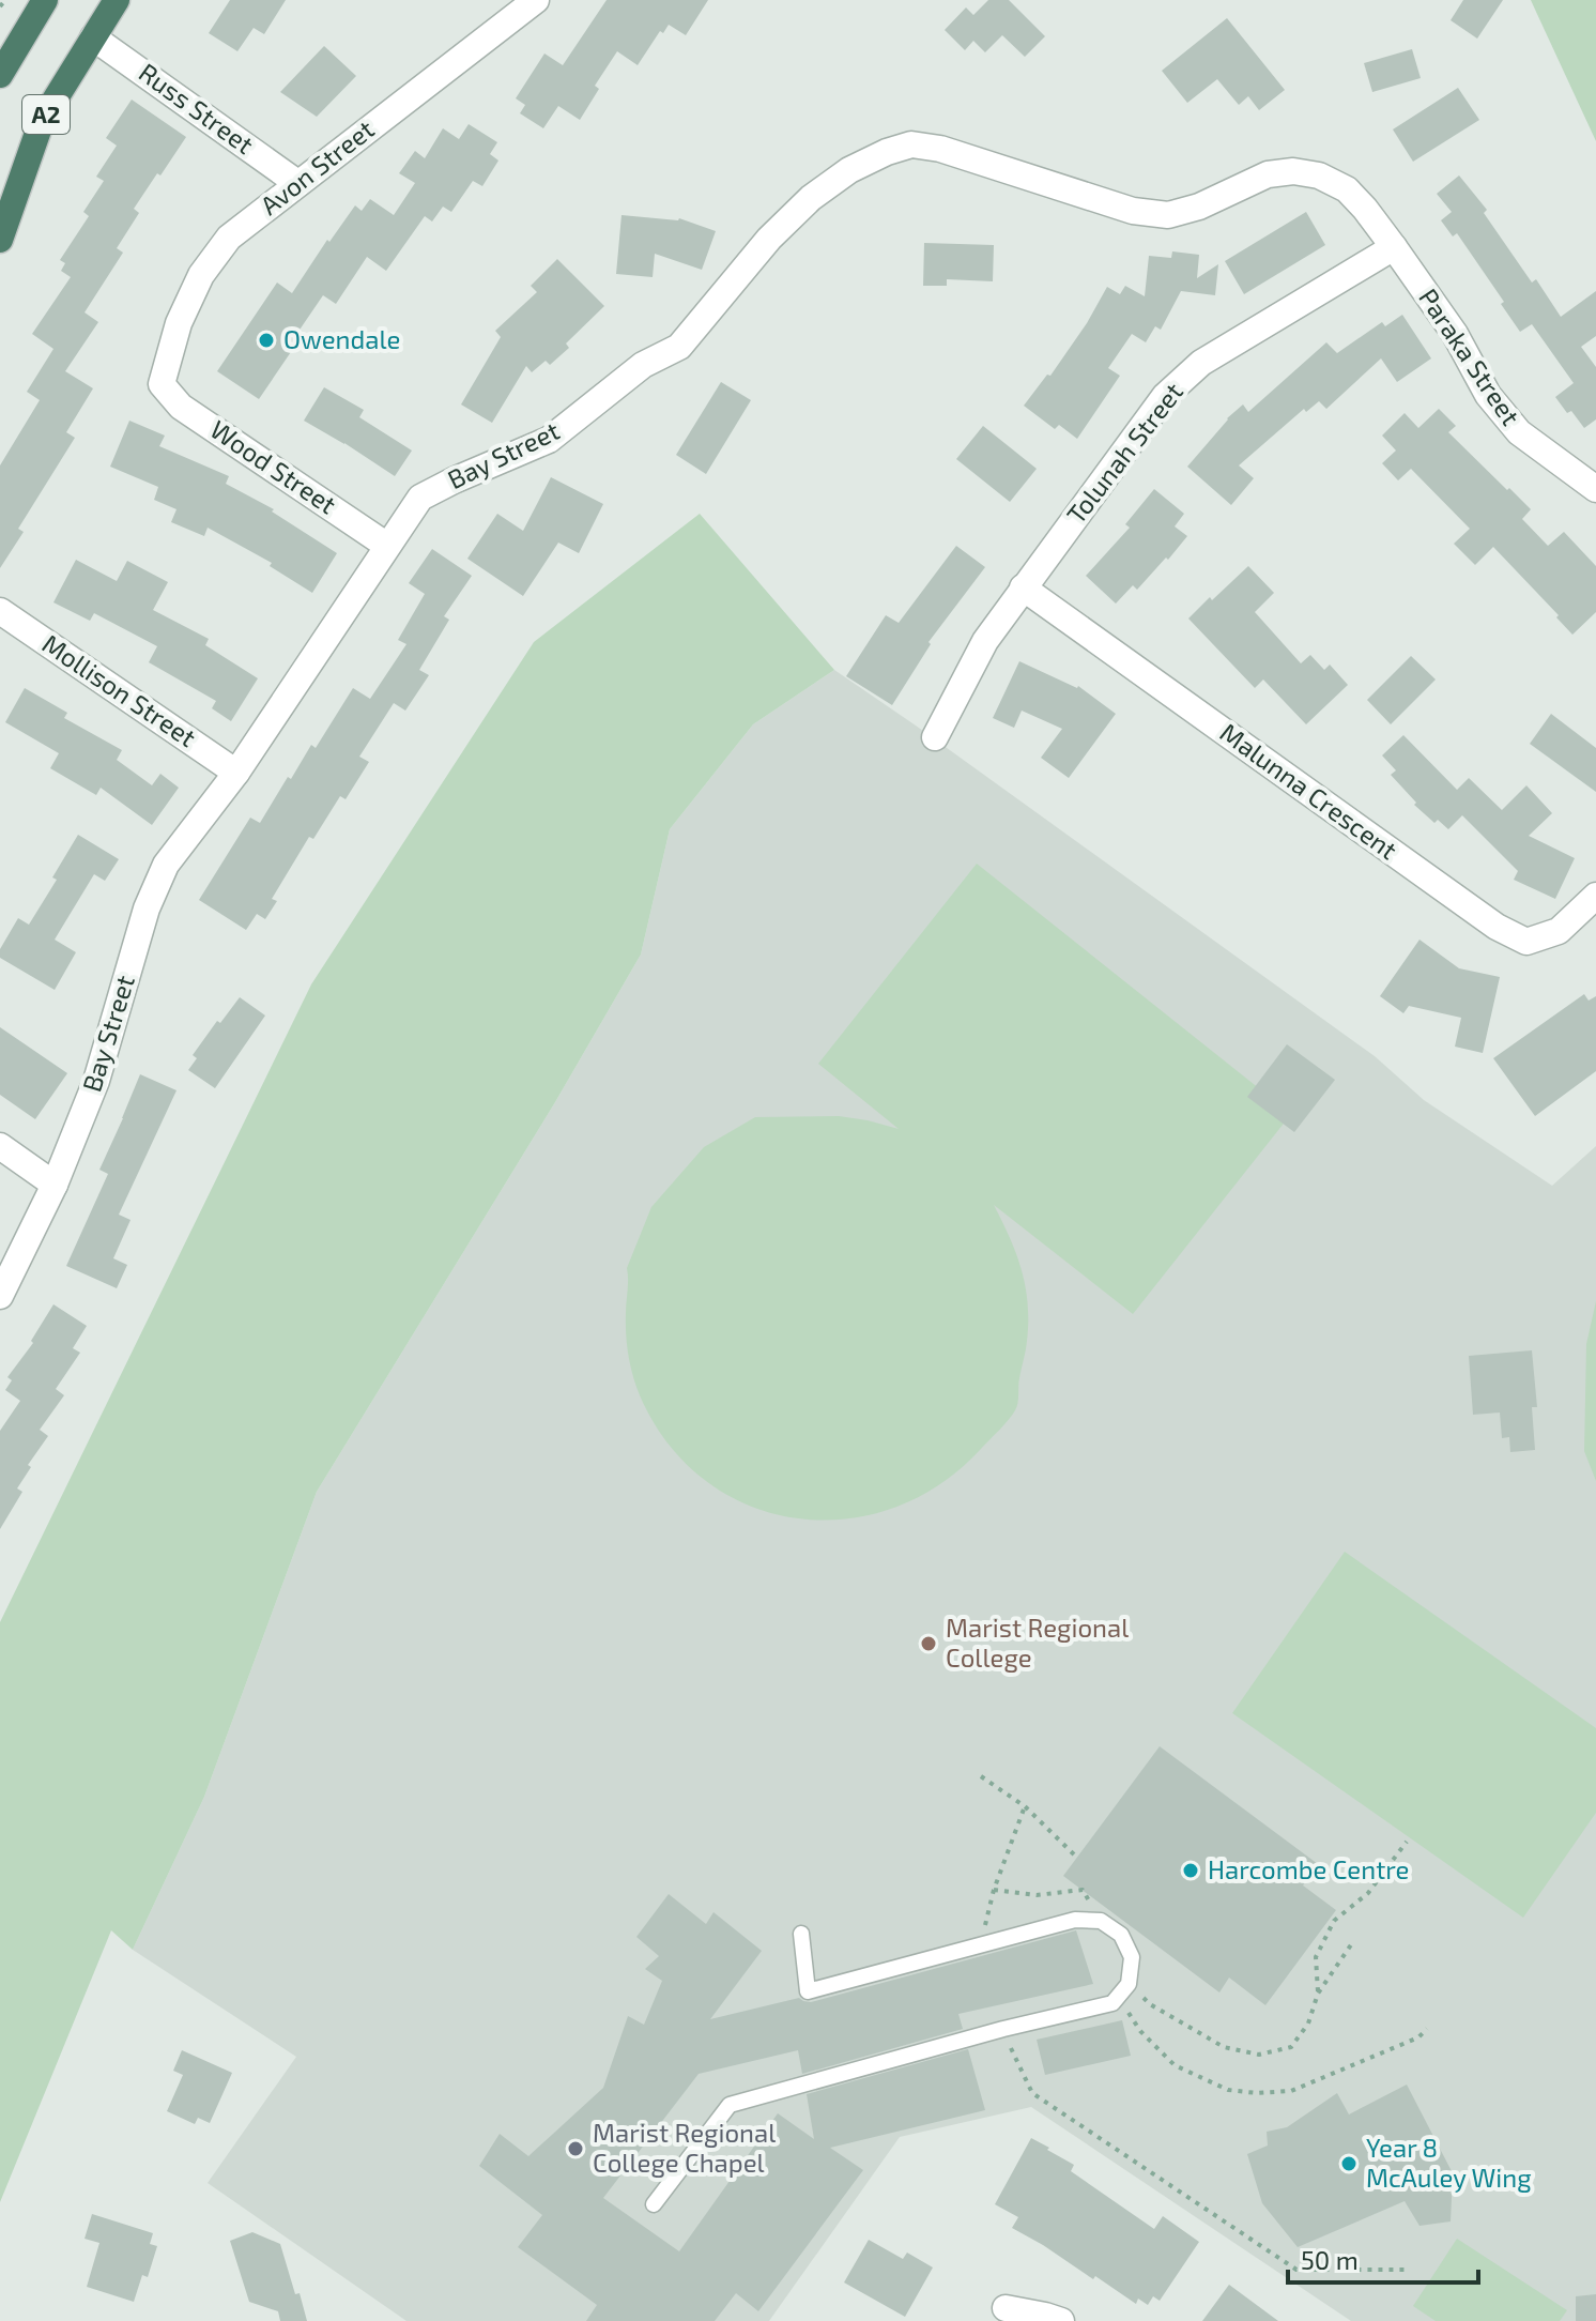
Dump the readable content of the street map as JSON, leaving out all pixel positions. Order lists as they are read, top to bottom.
{
  "streets": {
    "highway": ["A2"],
    "street": [
      "Russ Street",
      "Avon Street",
      "Paraka Street",
      "Tolunah Street",
      "Bay Street",
      "Wood Street",
      "Mollison Street",
      "Malunna Crescent"
    ]
  },
  "crossings": [
    ["Russ Street", "A2"],
    ["Russ Street", "Avon Street"],
    ["Avon Street", "Wood Street"],
    ["Paraka Street", "Tolunah Street"],
    ["Paraka Street", "Bay Street"],
    ["Tolunah Street", "Bay Street"],
    ["Tolunah Street", "Malunna Crescent"],
    ["Bay Street", "Wood Street"],
    ["Bay Street", "Mollison Street"]
  ],
  "places": [
    "Owendale",
    "Marist Regional College",
    "Harcombe Centre",
    "Marist Regional College Chapel",
    "Year 8 McAuley Wing"
  ],
  "scale_bar": "50 m"
}
